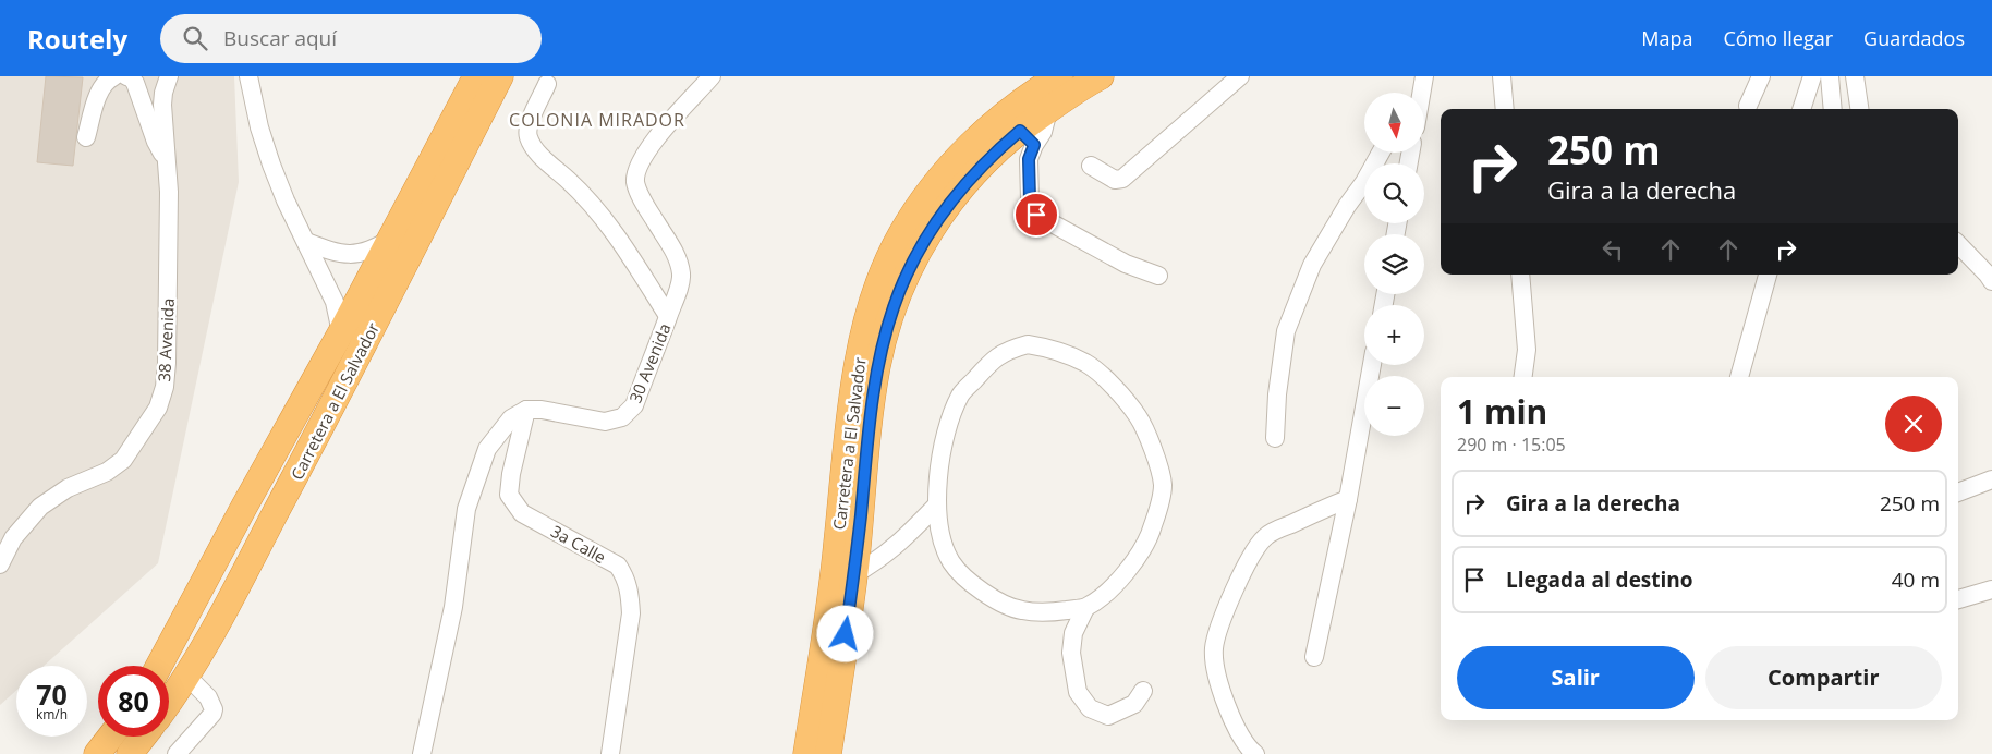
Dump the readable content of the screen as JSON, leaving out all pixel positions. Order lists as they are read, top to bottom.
{
  "streets": {
    "highway": ["Carretera a El Salvador"],
    "street": ["38 Avenida", "30 Avenida", "3a Calle"]
  },
  "crossings": [
    ["30 Avenida", "3a Calle"]
  ],
  "districts": ["COLONIA MIRADOR"],
  "north": "bottom",
  "page": {
    "header": "Routely",
    "search": "Buscar aquí",
    "nav": ["Mapa", "Cómo llegar", "Guardados"],
    "map_buttons": ["+", "−"],
    "turn": ["250 m", "Gira a la derecha"],
    "heading": ["1 min", "290 m · 15:05"],
    "list": [
      {
        "name": "Gira a la derecha",
        "value": "250 m"
      },
      {
        "name": "Llegada al destino",
        "value": "40 m"
      }
    ],
    "buttons": ["Salir", "Compartir"],
    "speed": "70 km/h",
    "limit": "80"
  }
}
